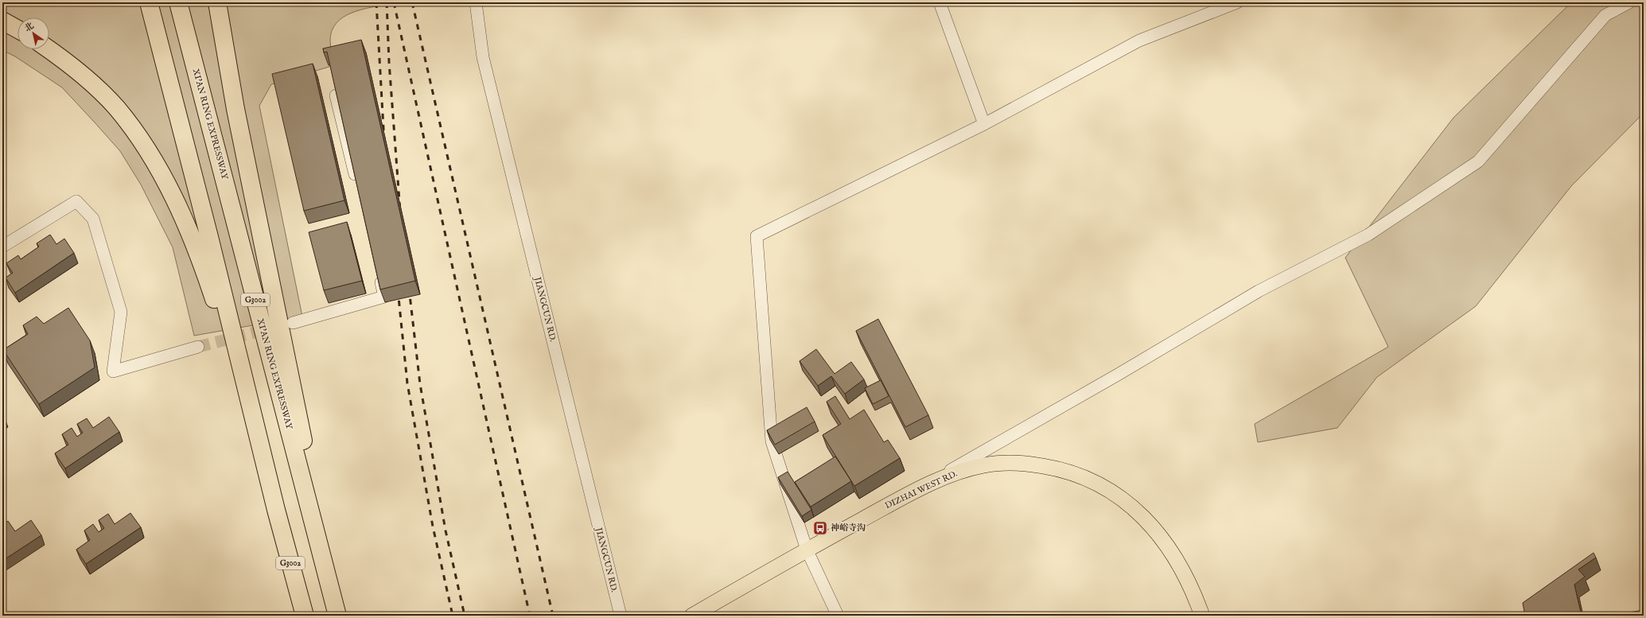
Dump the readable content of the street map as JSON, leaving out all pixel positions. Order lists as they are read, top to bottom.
{
  "streets": {
    "highway": ["XI'AN RING EXPRESSWAY", "G3002"],
    "main road": ["DIZHAI WEST RD."],
    "street": ["JIANGCUN RD."]
  },
  "places": {
    "bus stop": ["神峪寺沟"]
  },
  "north": "top left"
}
